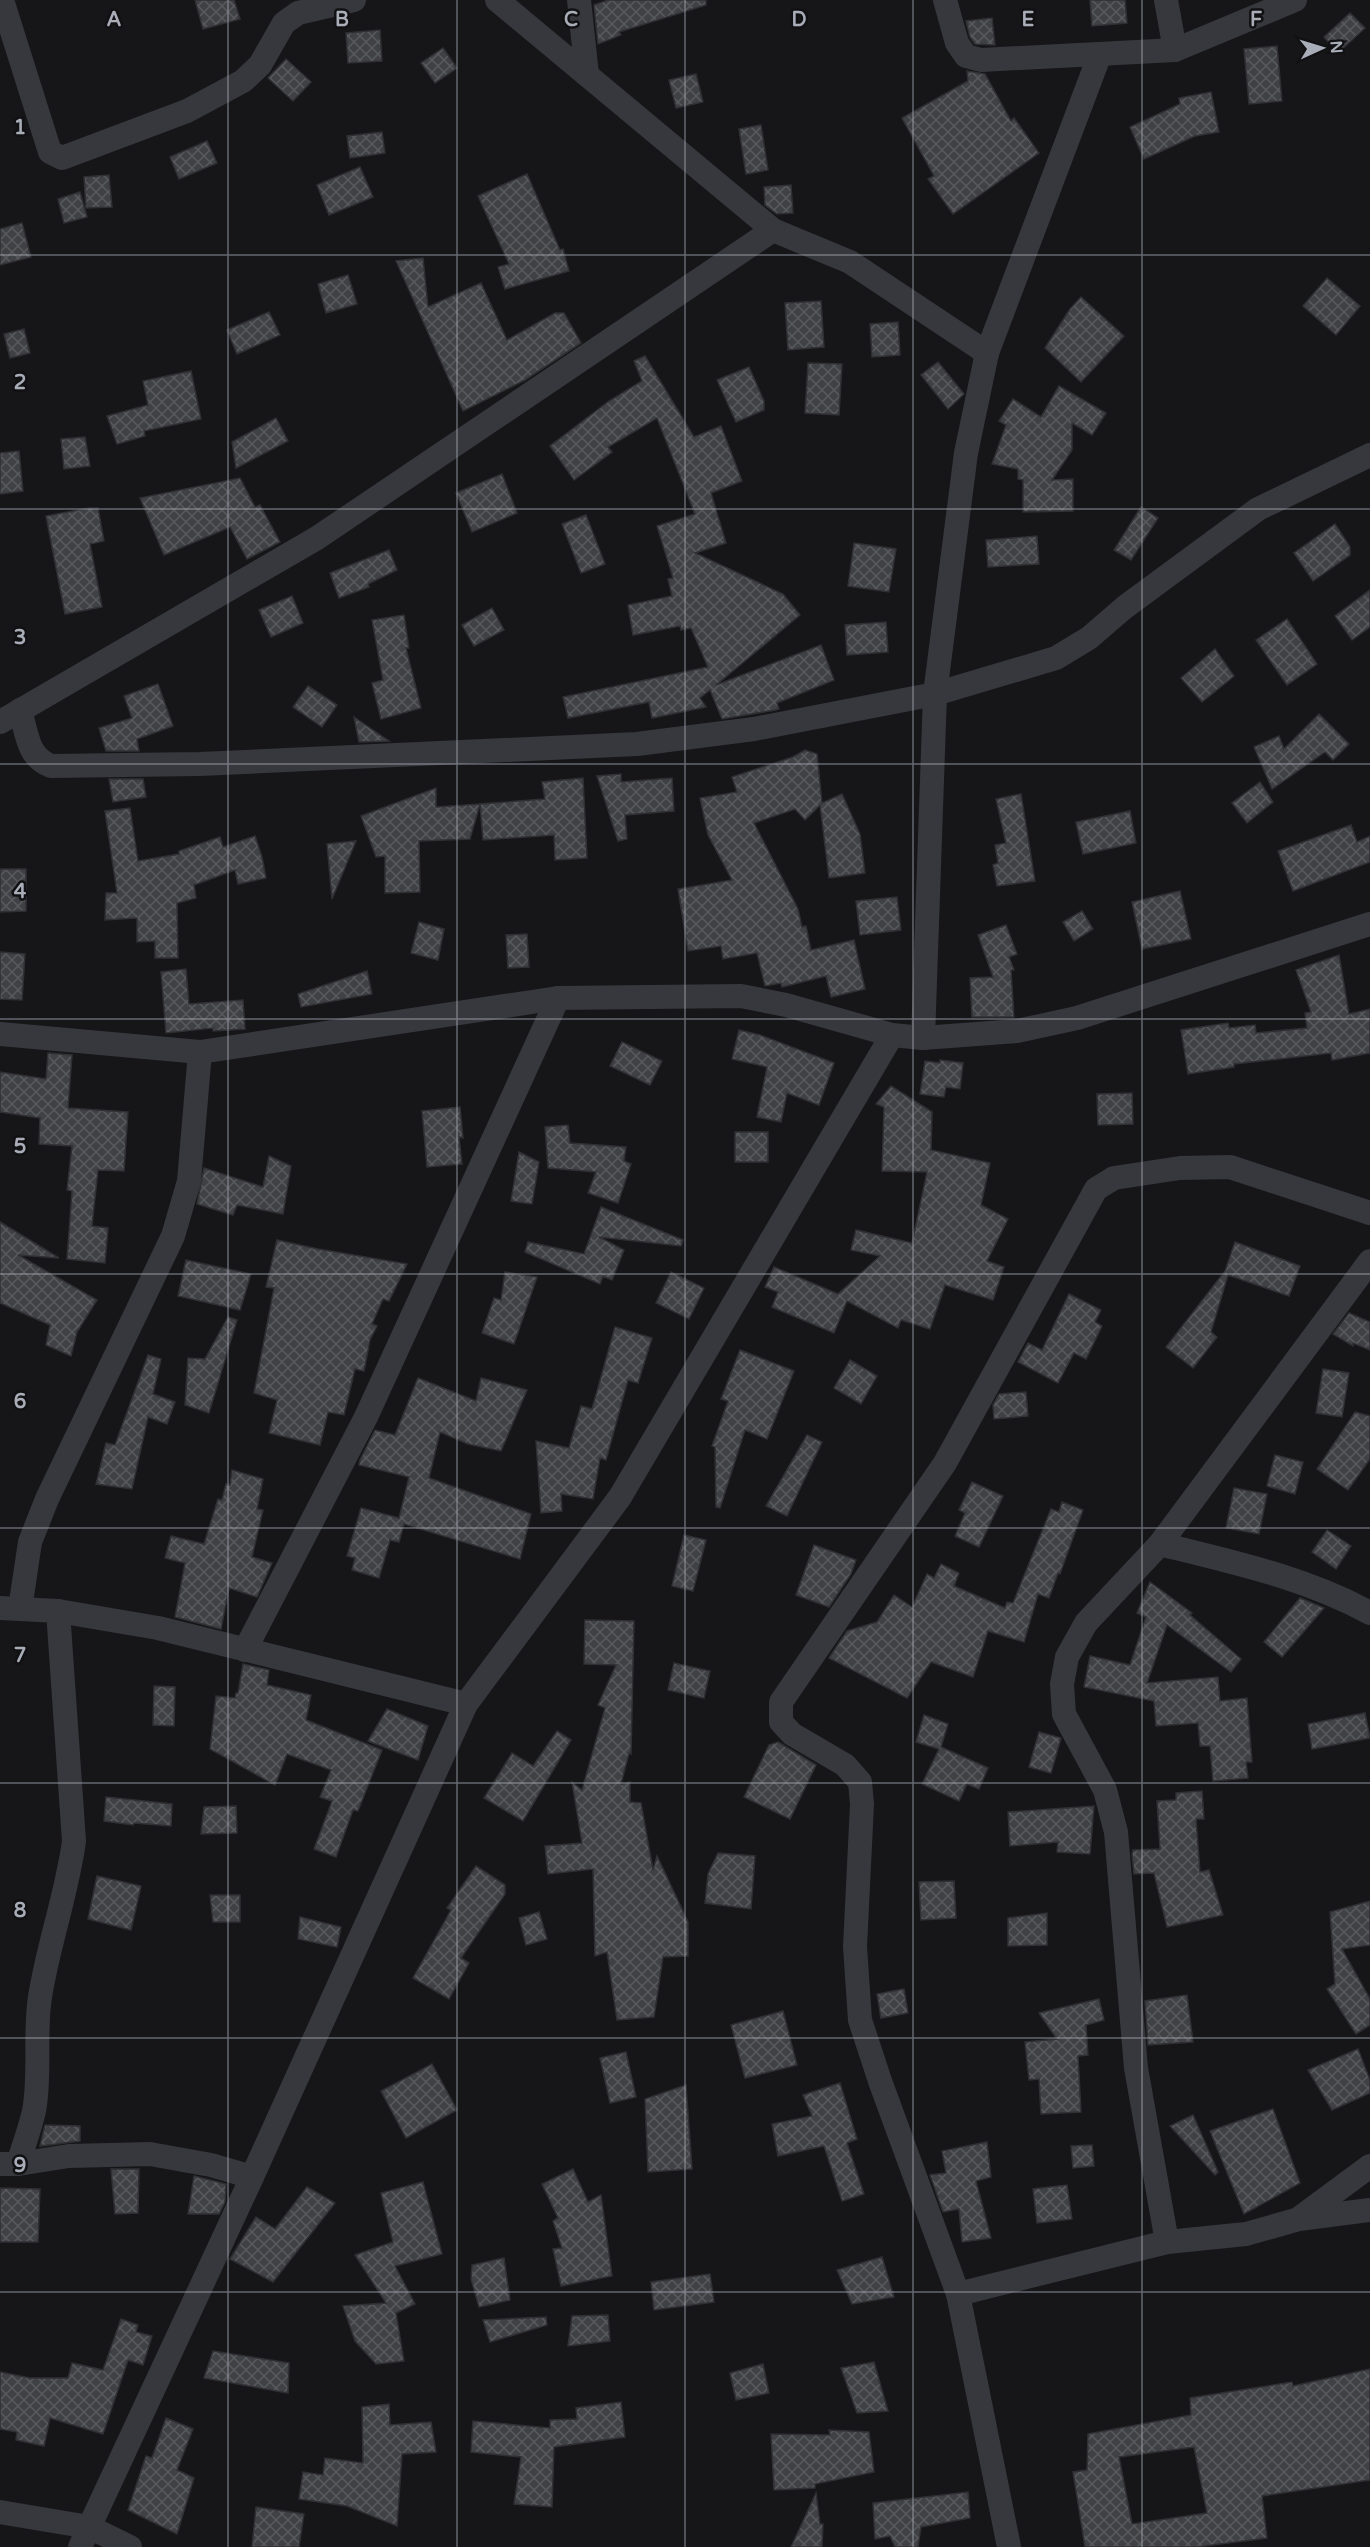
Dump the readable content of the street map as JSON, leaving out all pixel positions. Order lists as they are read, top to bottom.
{
  "north": "right",
  "grid": {
    "columns": [
      "A",
      "B",
      "C",
      "D",
      "E",
      "F"
    ],
    "rows": [
      "1",
      "2",
      "3",
      "4",
      "5",
      "6",
      "7",
      "8",
      "9"
    ]
  }
}
